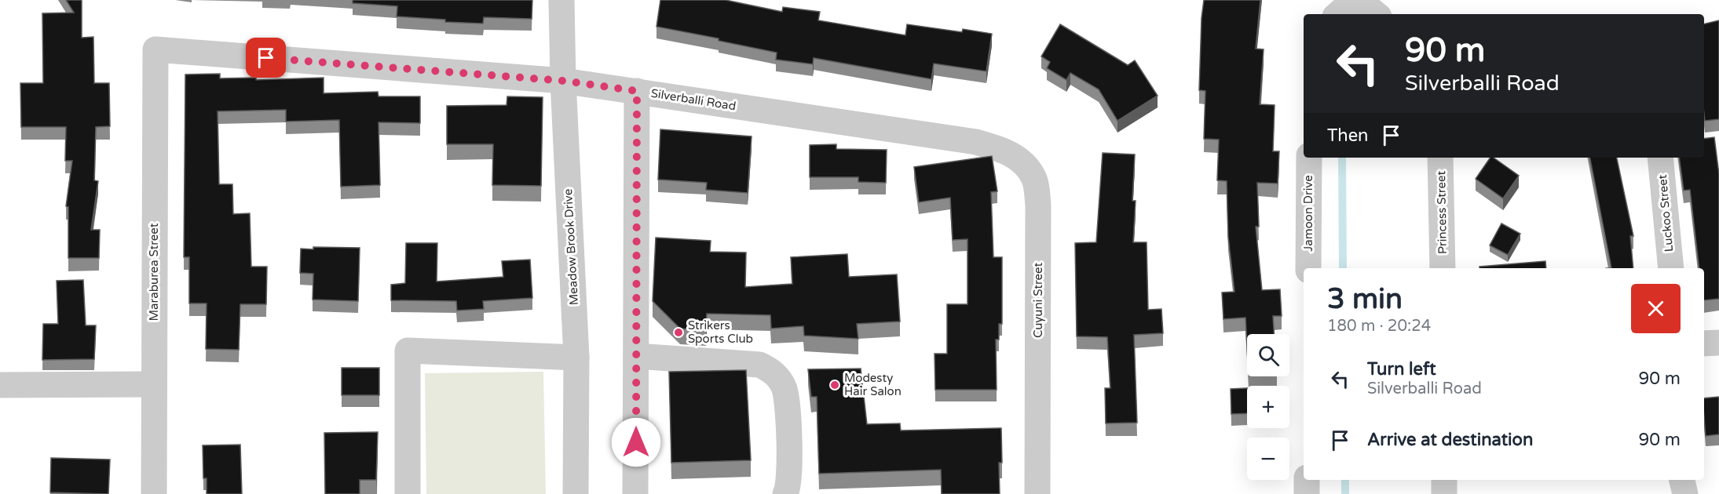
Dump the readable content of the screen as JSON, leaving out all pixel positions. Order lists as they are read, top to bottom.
{
  "streets": {
    "street": [
      "Silverballi Road",
      "Princess Street",
      "Jamoon Drive",
      "Luckoo Street",
      "Meadow Brook Drive",
      "Maraburea Street",
      "Cuyuni Street"
    ]
  },
  "crossings": [
    ["Silverballi Road", "Meadow Brook Drive"],
    ["Silverballi Road", "Maraburea Street"],
    ["Silverballi Road", "Cuyuni Street"]
  ],
  "places": ["Strikers Sports Club", "Modesty Hair Salon"],
  "page": {
    "turn": ["90 m", "Silverballi Road"],
    "then": "Then",
    "heading": ["3 min", "180 m · 20:24"],
    "map_buttons": ["+", "−"],
    "list": [
      {
        "name": "Turn left",
        "note": "Silverballi Road",
        "value": "90 m"
      },
      {
        "name": "Arrive at destination",
        "value": "90 m"
      }
    ]
  }
}
